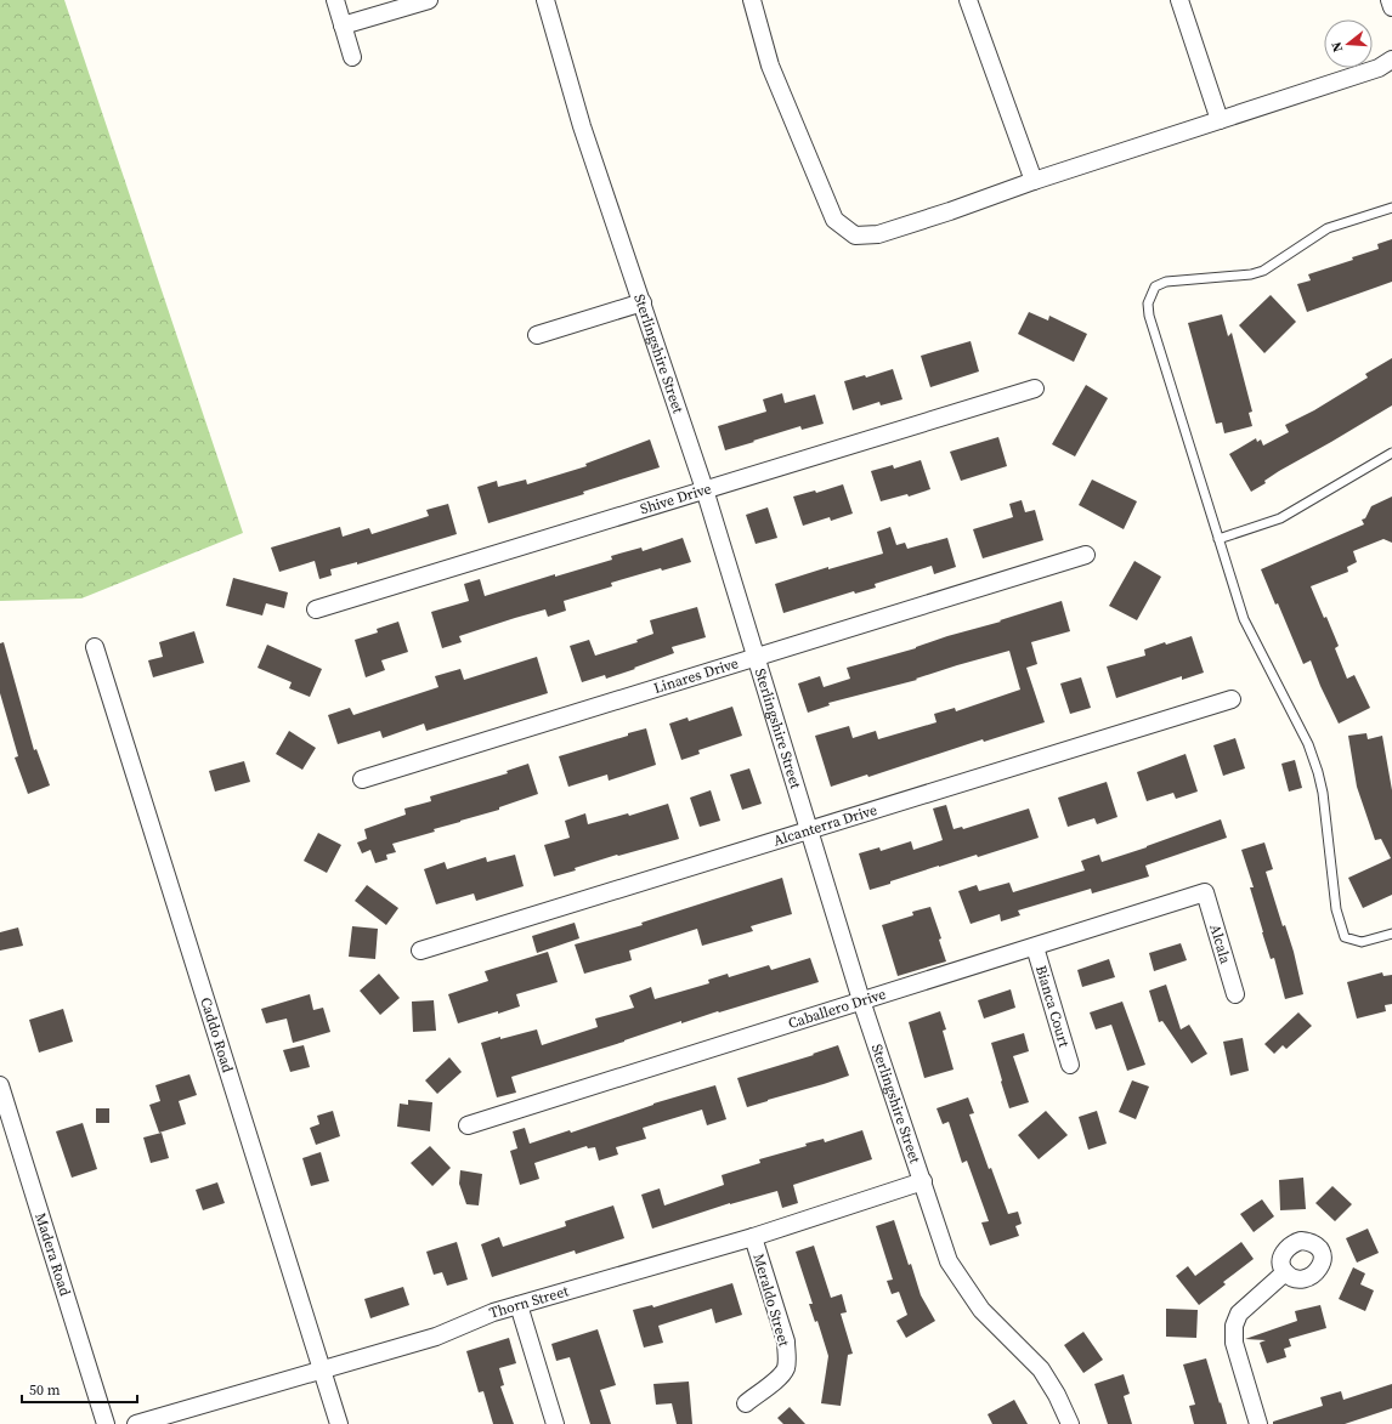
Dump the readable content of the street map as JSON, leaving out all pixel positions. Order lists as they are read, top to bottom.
{
  "streets": {
    "street": [
      "Sterlingshire Street",
      "Shive Drive",
      "Linares Drive",
      "Alcanterra Drive",
      "Alcala",
      "Bianca Court",
      "Caballero Drive",
      "Caddo Road",
      "Madera Road",
      "Meraldo Street",
      "Thorn Street"
    ]
  },
  "crossings": [
    ["Sterlingshire Street", "Shive Drive"],
    ["Sterlingshire Street", "Linares Drive"],
    ["Sterlingshire Street", "Alcanterra Drive"],
    ["Sterlingshire Street", "Caballero Drive"],
    ["Sterlingshire Street", "Thorn Street"],
    ["Alcala", "Caballero Drive"],
    ["Bianca Court", "Caballero Drive"],
    ["Caddo Road", "Thorn Street"],
    ["Meraldo Street", "Thorn Street"]
  ],
  "scale_bar": "50 m",
  "north": "left"
}
